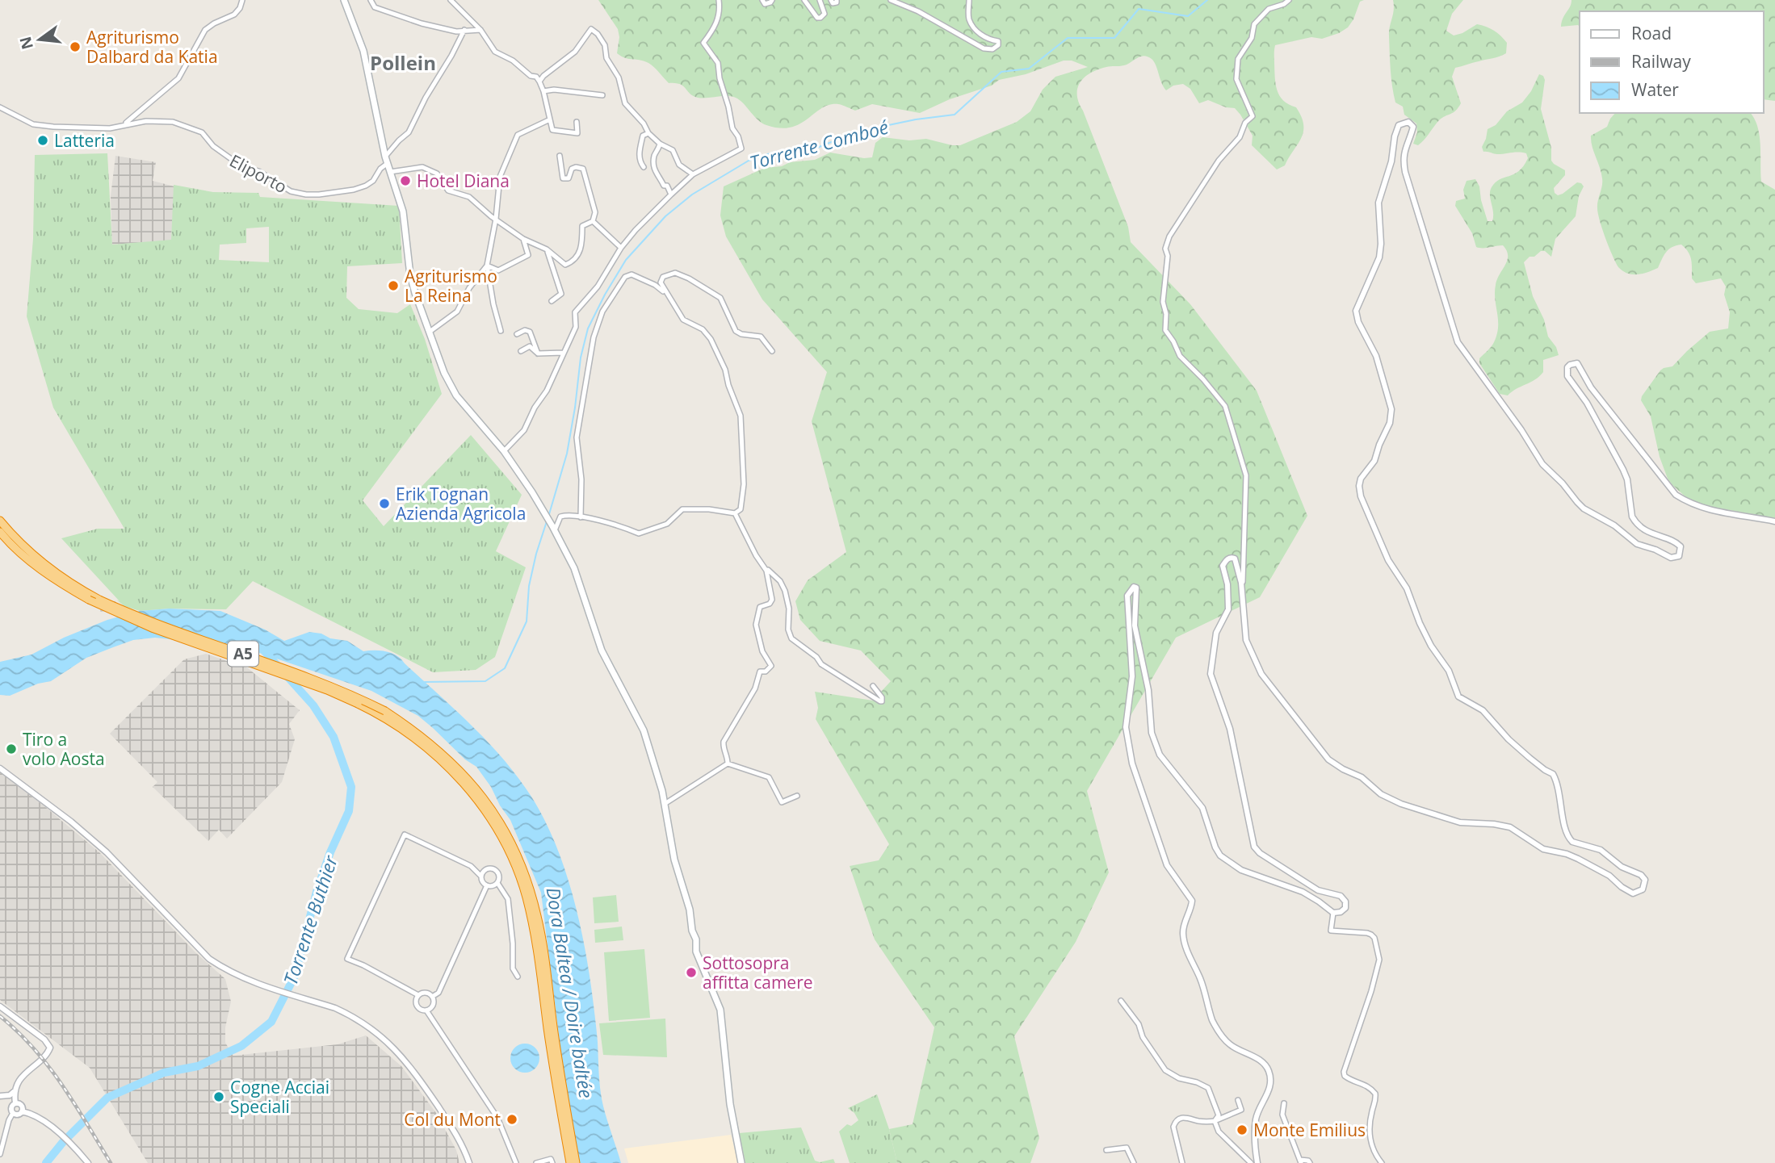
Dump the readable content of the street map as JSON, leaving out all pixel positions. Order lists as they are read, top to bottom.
{
  "streets": {
    "highway": ["A5"],
    "street": ["Eliporto"]
  },
  "districts": ["Pollein"],
  "water": ["Torrente Comboé", "Torrente Buthier", "Dora Baltea / Doire baltée"],
  "places": [
    "Agriturismo Dalbard da Katia",
    "Latteria",
    "Hotel Diana",
    "Agriturismo La Reina",
    "Erik Tognan Azienda Agricola",
    "Tiro a volo Aosta",
    "Sottosopra affitta camere",
    "Cogne Acciai Speciali",
    "Col du Mont",
    "Monte Emilius"
  ],
  "legend": ["Road", "Railway", "Water"],
  "north": "left"
}
